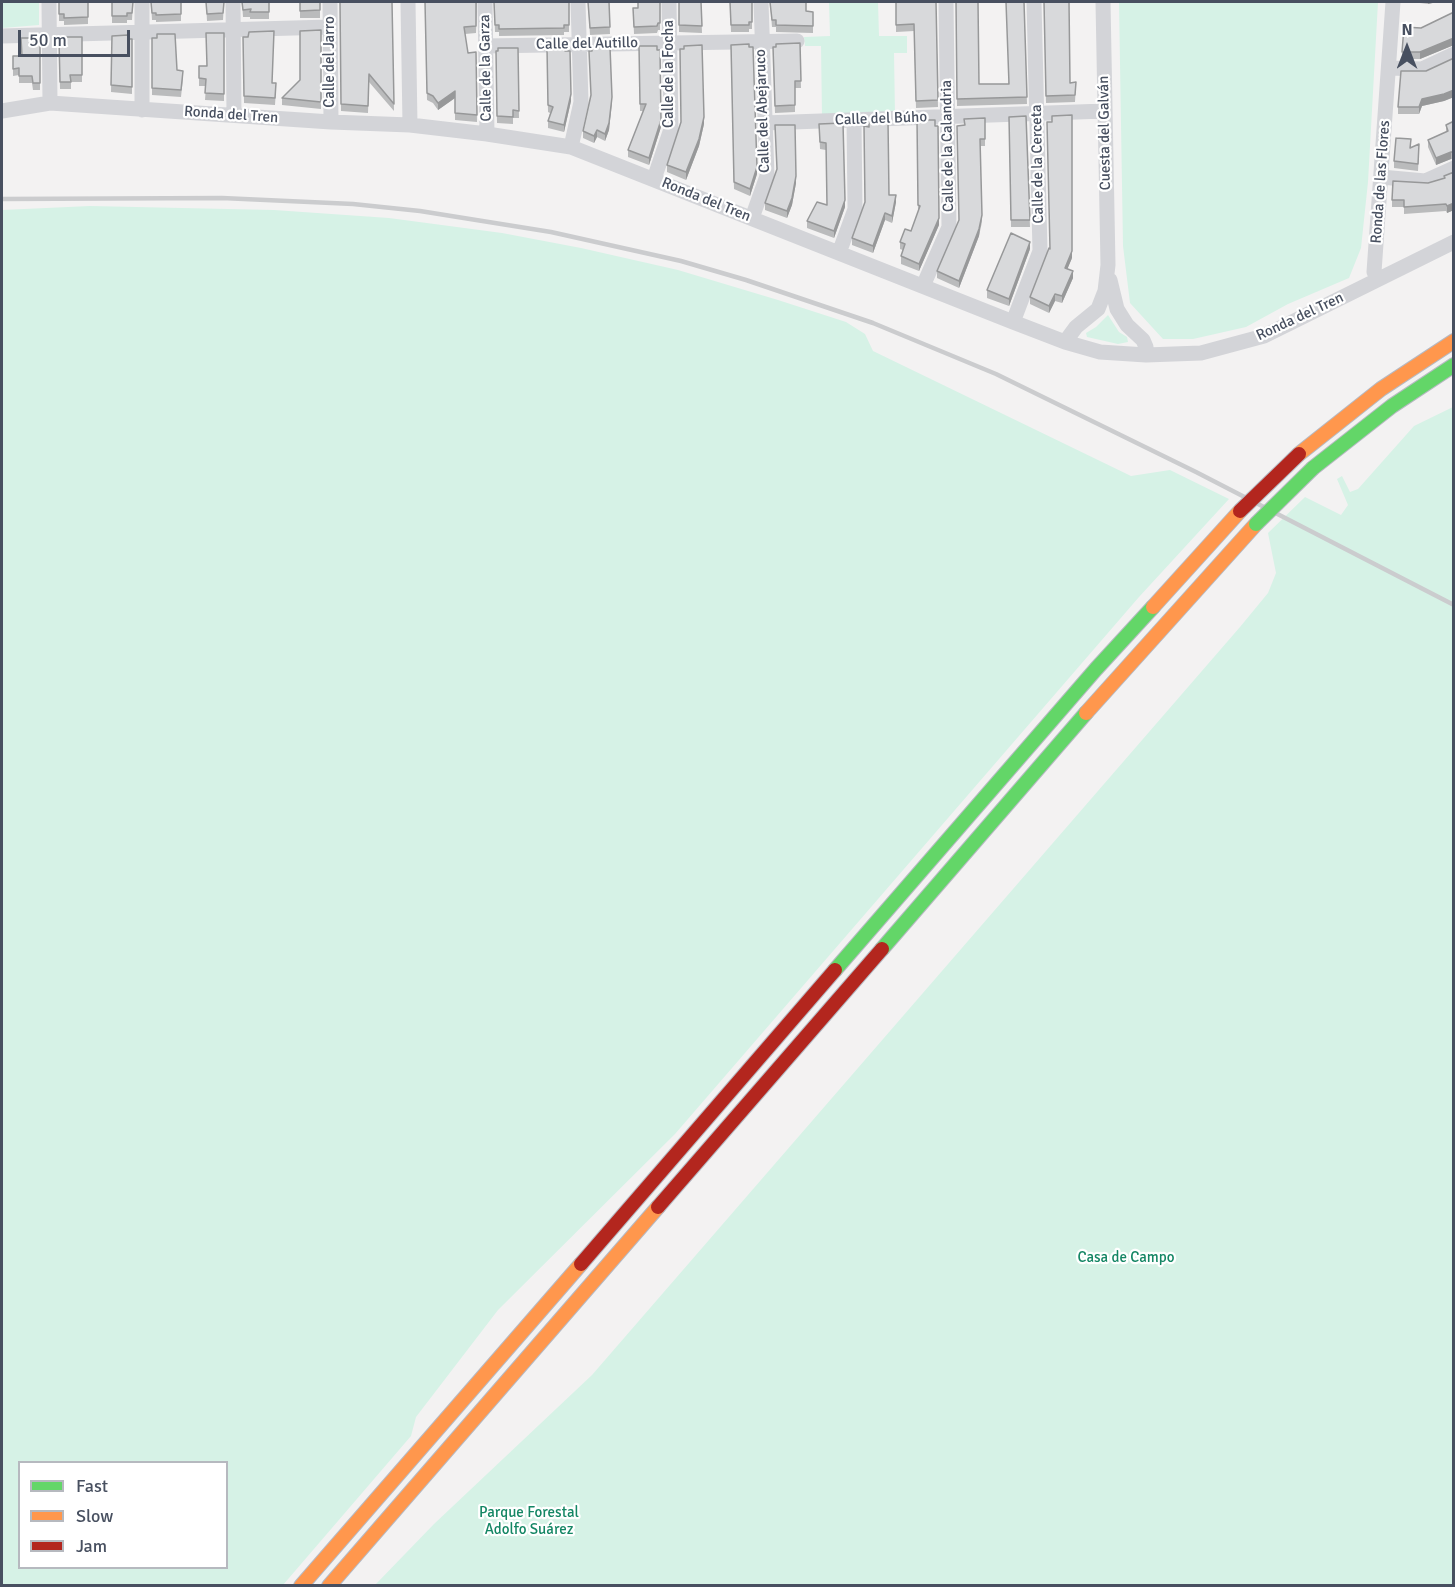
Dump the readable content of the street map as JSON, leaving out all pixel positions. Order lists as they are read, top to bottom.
{
  "streets": {
    "street": [
      "Calle del Autillo",
      "Calle del Jarro",
      "Calle de la Garza",
      "Calle de la Focha",
      "Calle del Abejaruco",
      "Ronda del Tren",
      "Calle del Búho",
      "Cuesta del Galván",
      "Calle de la Calandria",
      "Calle de la Cerceta",
      "Ronda de las Flores"
    ]
  },
  "crossings": [
    ["Calle del Autillo", "Calle de la Garza"],
    ["Calle del Autillo", "Calle de la Focha"],
    ["Calle del Autillo", "Calle del Abejaruco"],
    ["Calle del Jarro", "Ronda del Tren"],
    ["Calle de la Garza", "Ronda del Tren"],
    ["Calle de la Focha", "Ronda del Tren"],
    ["Calle del Abejaruco", "Ronda del Tren"],
    ["Calle del Abejaruco", "Calle del Búho"],
    ["Ronda del Tren", "Cuesta del Galván"],
    ["Ronda del Tren", "Calle de la Calandria"],
    ["Ronda del Tren", "Calle de la Cerceta"],
    ["Ronda del Tren", "Ronda de las Flores"],
    ["Calle del Búho", "Cuesta del Galván"],
    ["Calle del Búho", "Calle de la Calandria"],
    ["Calle del Búho", "Calle de la Cerceta"]
  ],
  "parks": ["Casa de Campo", "Parque Forestal Adolfo Suárez"],
  "legend": ["Fast", "Slow", "Jam"],
  "scale_bar": "50 m",
  "north": "top"
}
